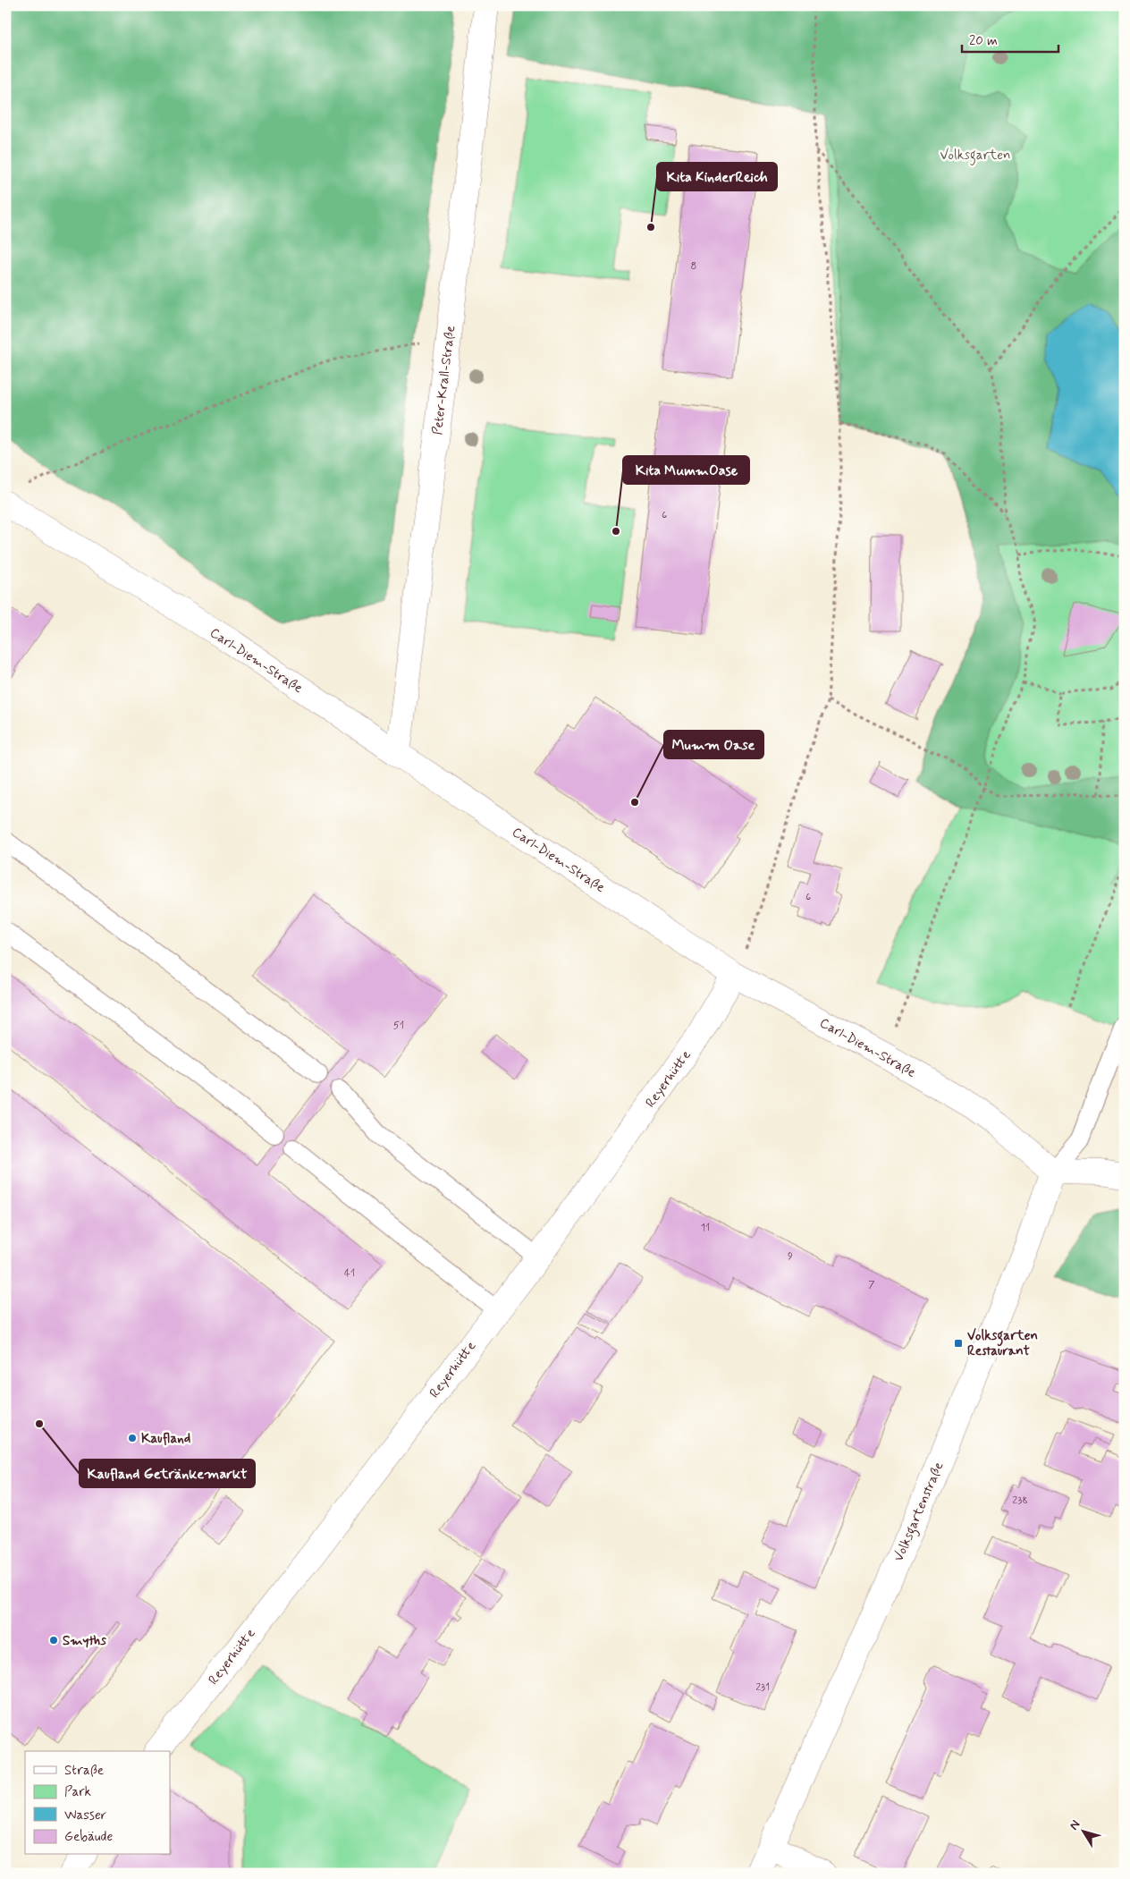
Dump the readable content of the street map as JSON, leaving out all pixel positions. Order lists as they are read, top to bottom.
{
  "streets": {
    "street": [
      "Peter-Krall-Straße",
      "Carl-Diem-Straße",
      "Reyerhütte",
      "Volksgartenstraße"
    ]
  },
  "crossings": [
    ["Peter-Krall-Straße", "Carl-Diem-Straße"],
    ["Carl-Diem-Straße", "Reyerhütte"],
    ["Carl-Diem-Straße", "Volksgartenstraße"]
  ],
  "parks": ["Volksgarten"],
  "places": {
    "other": [
      "Kita KinderReich",
      "Kita MummOase",
      "Mumm Oase",
      "Kaufland Getränkemarkt",
      "Kaufland",
      "Smyths"
    ],
    "transit": ["Volksgarten Restaurant"]
  },
  "house_numbers": [
    "8",
    "6",
    "6",
    "51",
    "11",
    "9",
    "41",
    "7",
    "238",
    "231"
  ],
  "legend": [
    "Straße",
    "Park",
    "Wasser",
    "Gebäude"
  ],
  "scale_bar": "20 m",
  "north": "top left"
}
